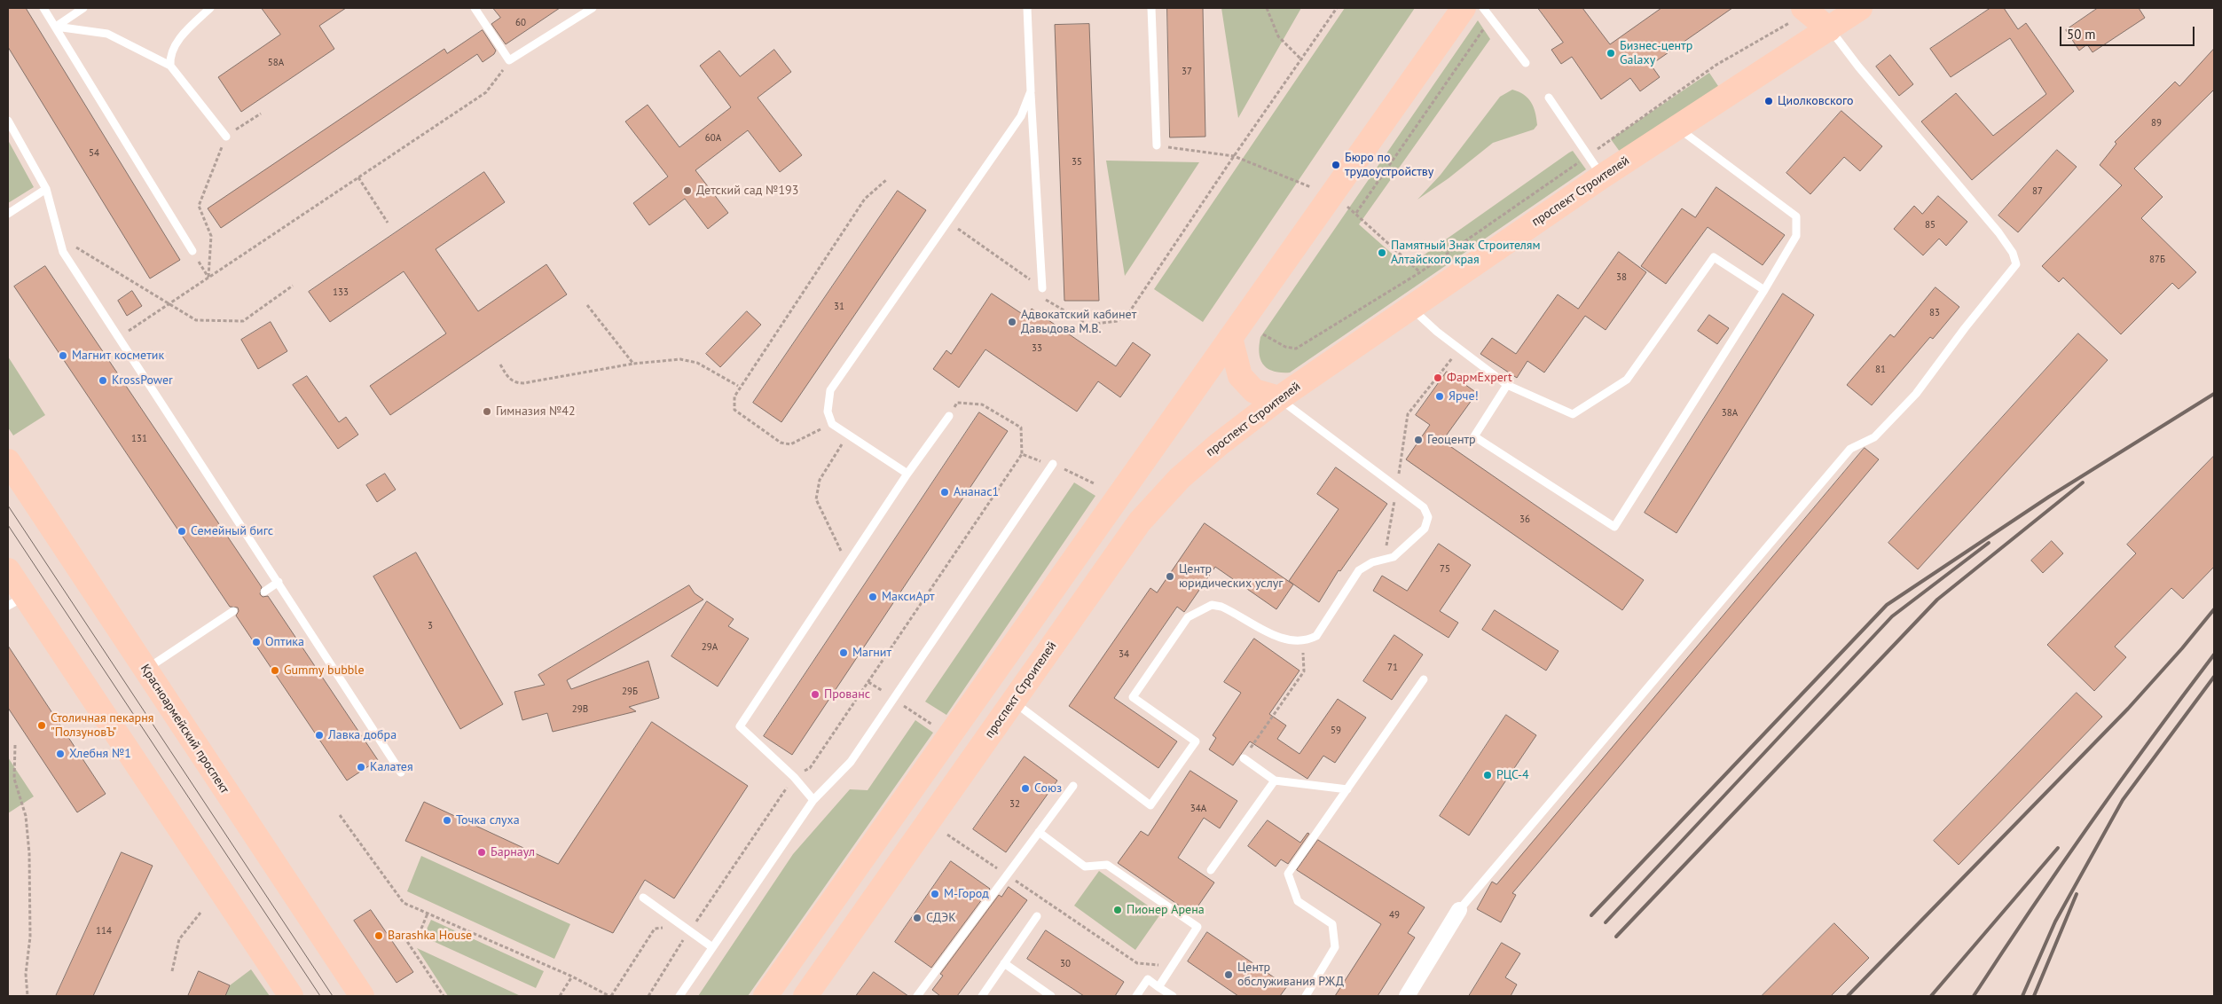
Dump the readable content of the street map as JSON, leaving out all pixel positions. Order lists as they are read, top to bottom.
{
  "streets": {
    "main road": ["проспект Строителей", "Красноармейский проспект"]
  },
  "places": [
    "Бизнес-центр Galaxy",
    "Циолковского",
    "Бюро по трудоустройству",
    "Детский сад №193",
    "Памятный Знак Строителям Алтайского края",
    "Адвокатский кабинет Давыдова М.В.",
    "Магнит косметик",
    "ФармExpert",
    "KrossPower",
    "Ярче!",
    "Гимназия №42",
    "Геоцентр",
    "Ананас1",
    "Семейный бигс",
    "Центр юридических услуг",
    "МаксиАрт",
    "Оптика",
    "Магнит",
    "Gummy bubble",
    "Прованс",
    "Столичная пекарня \"ПолзуновЪ\"",
    "Лавка добра",
    "Хлебня №1",
    "Калатея",
    "РЦС-4",
    "Союз",
    "Точка слуха",
    "Барнаул",
    "М-Город",
    "Пионер Арена",
    "СДЭК",
    "Barashka House",
    "Центр обслуживания РЖД"
  ],
  "house_numbers": [
    "60",
    "58А",
    "37",
    "89",
    "60А",
    "54",
    "35",
    "87",
    "85",
    "87Б",
    "38",
    "133",
    "31",
    "83",
    "33",
    "81",
    "38А",
    "131",
    "36",
    "75",
    "3",
    "29А",
    "34",
    "71",
    "29Б",
    "29В",
    "59",
    "32",
    "34А",
    "49",
    "114",
    "30"
  ],
  "scale_bar": "50 m"
}
